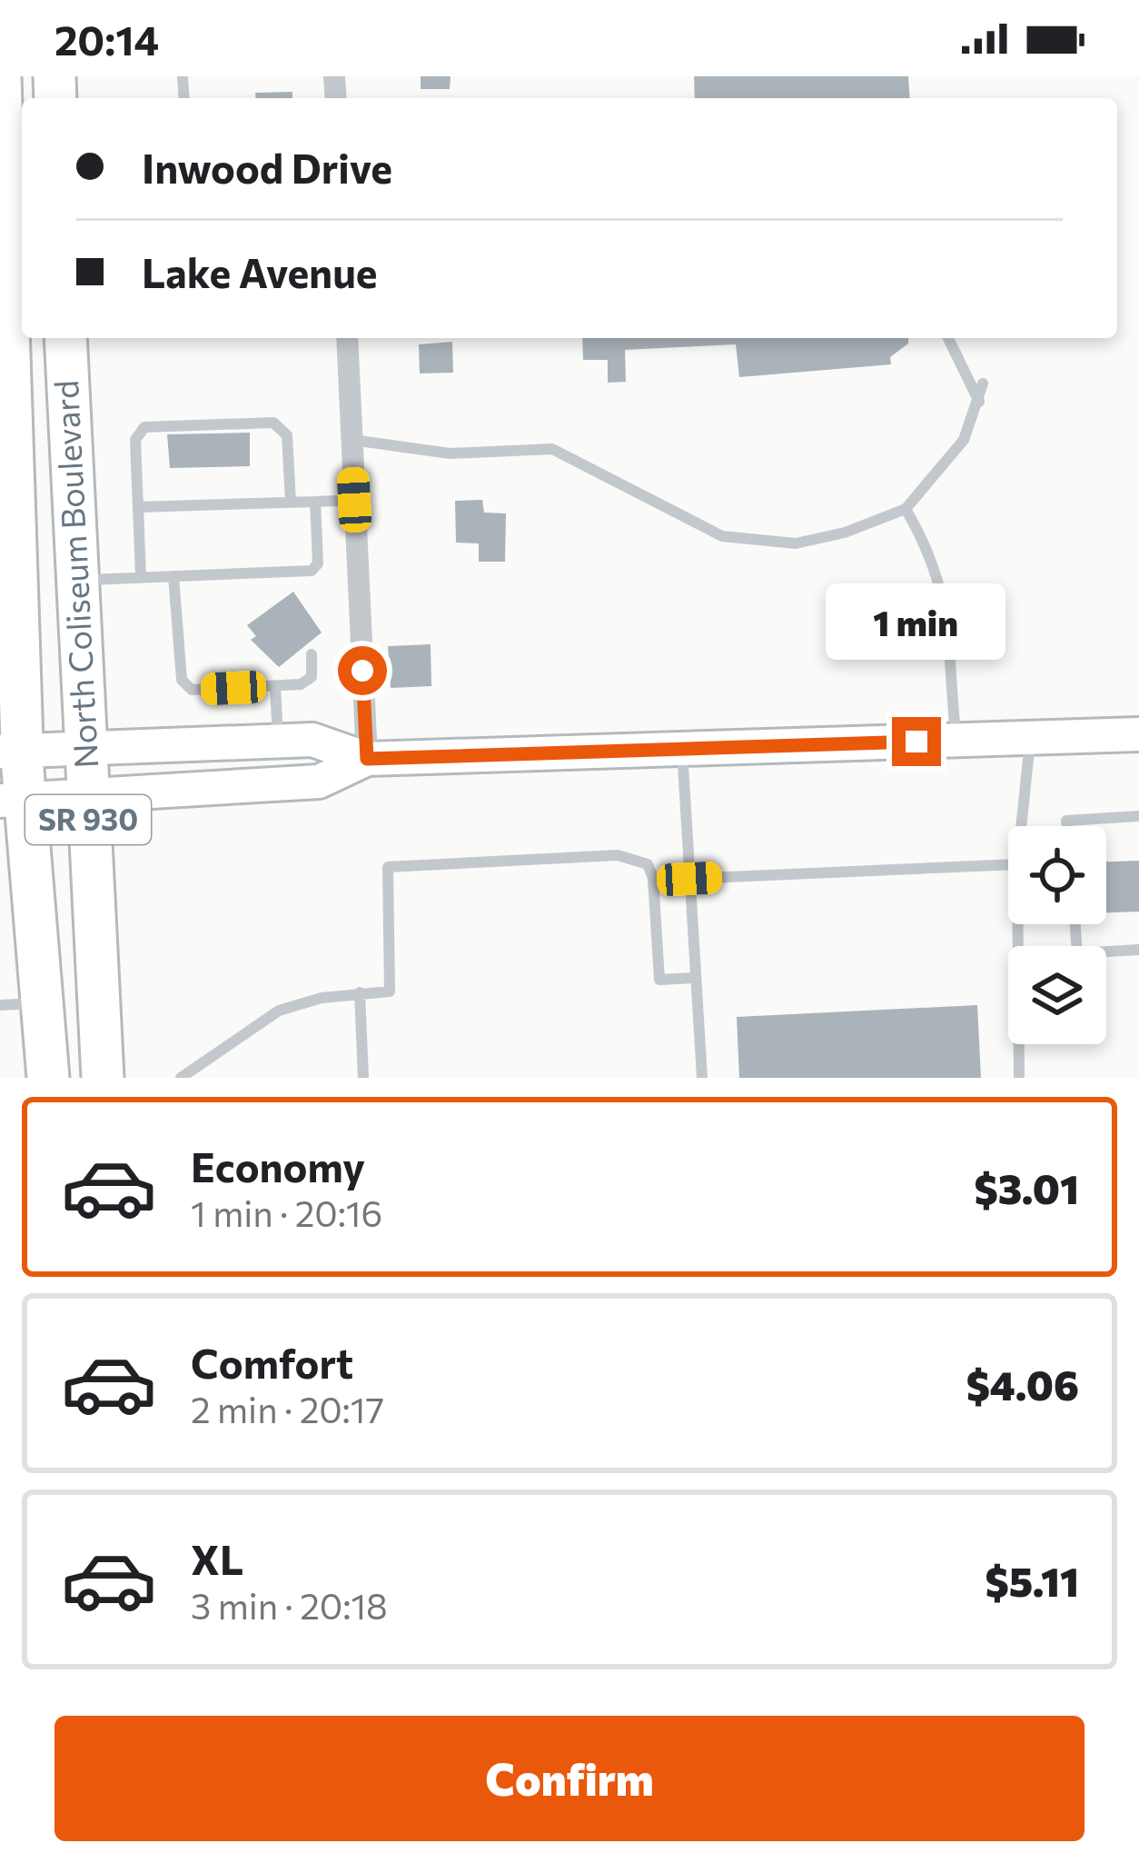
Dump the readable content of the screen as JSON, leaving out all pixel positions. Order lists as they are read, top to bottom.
{
  "streets": {
    "highway": ["North Coliseum Boulevard", "SR 930"]
  },
  "page": {
    "status": "20:14",
    "banner": ["Inwood Drive", "Lake Avenue"],
    "bubble": "1 min",
    "list": [
      {
        "name": "Economy",
        "note": "1 min · 20:16",
        "value": "$3.01"
      },
      {
        "name": "Comfort",
        "note": "2 min · 20:17",
        "value": "$4.06"
      },
      {
        "name": "XL",
        "note": "3 min · 20:18",
        "value": "$5.11"
      }
    ],
    "buttons": "Confirm"
  }
}
